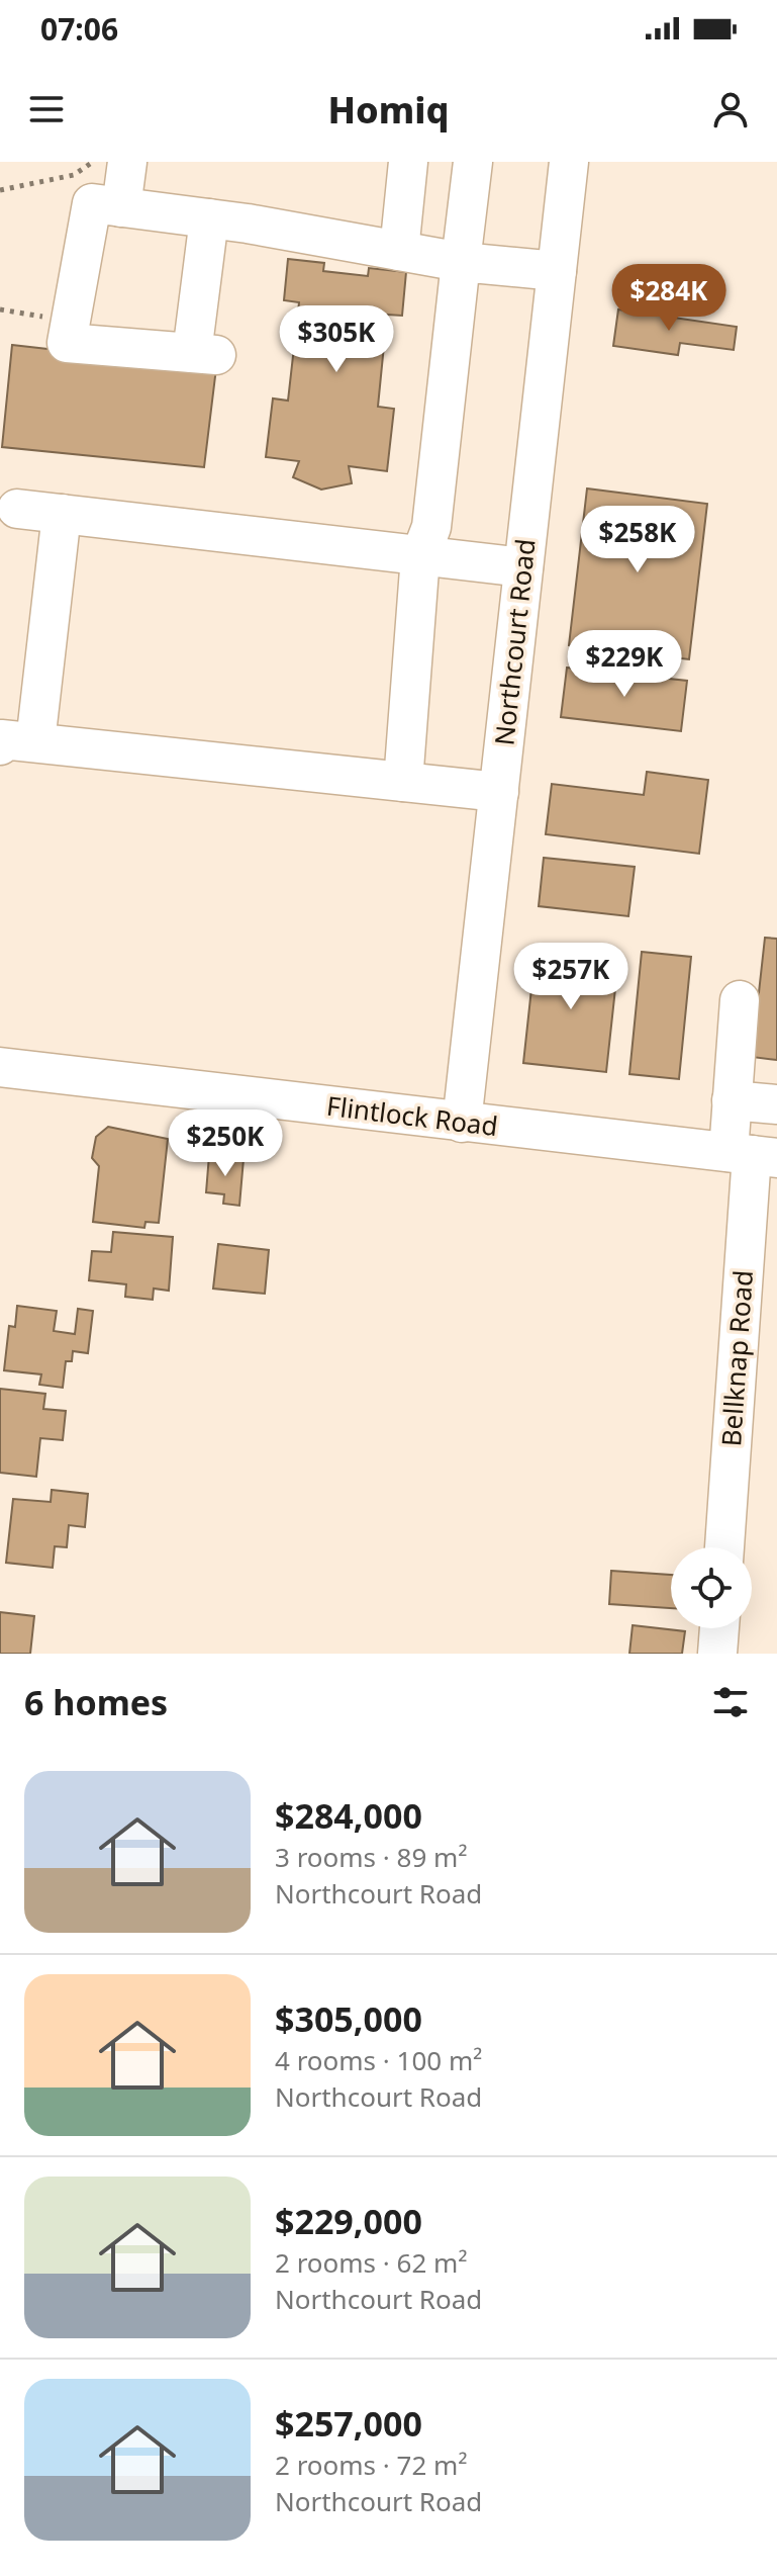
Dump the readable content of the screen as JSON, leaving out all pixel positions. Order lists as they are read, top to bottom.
{
  "streets": {
    "street": ["Northcourt Road", "Flintlock Road", "Bellknap Road"]
  },
  "crossings": [
    ["Northcourt Road", "Flintlock Road"],
    ["Flintlock Road", "Bellknap Road"]
  ],
  "page": {
    "status": "07:06",
    "header": "Homiq",
    "price": [
      "$284K",
      "$305K",
      "$258K",
      "$229K",
      "$257K",
      "$250K"
    ],
    "heading": "6 homes",
    "list": [
      {
        "name": "$284,000",
        "note": "3 rooms · 89 m² · Northcourt Road"
      },
      {
        "name": "$305,000",
        "note": "4 rooms · 100 m² · Northcourt Road"
      },
      {
        "name": "$229,000",
        "note": "2 rooms · 62 m² · Northcourt Road"
      },
      {
        "name": "$257,000",
        "note": "2 rooms · 72 m² · Northcourt Road"
      }
    ]
  }
}
